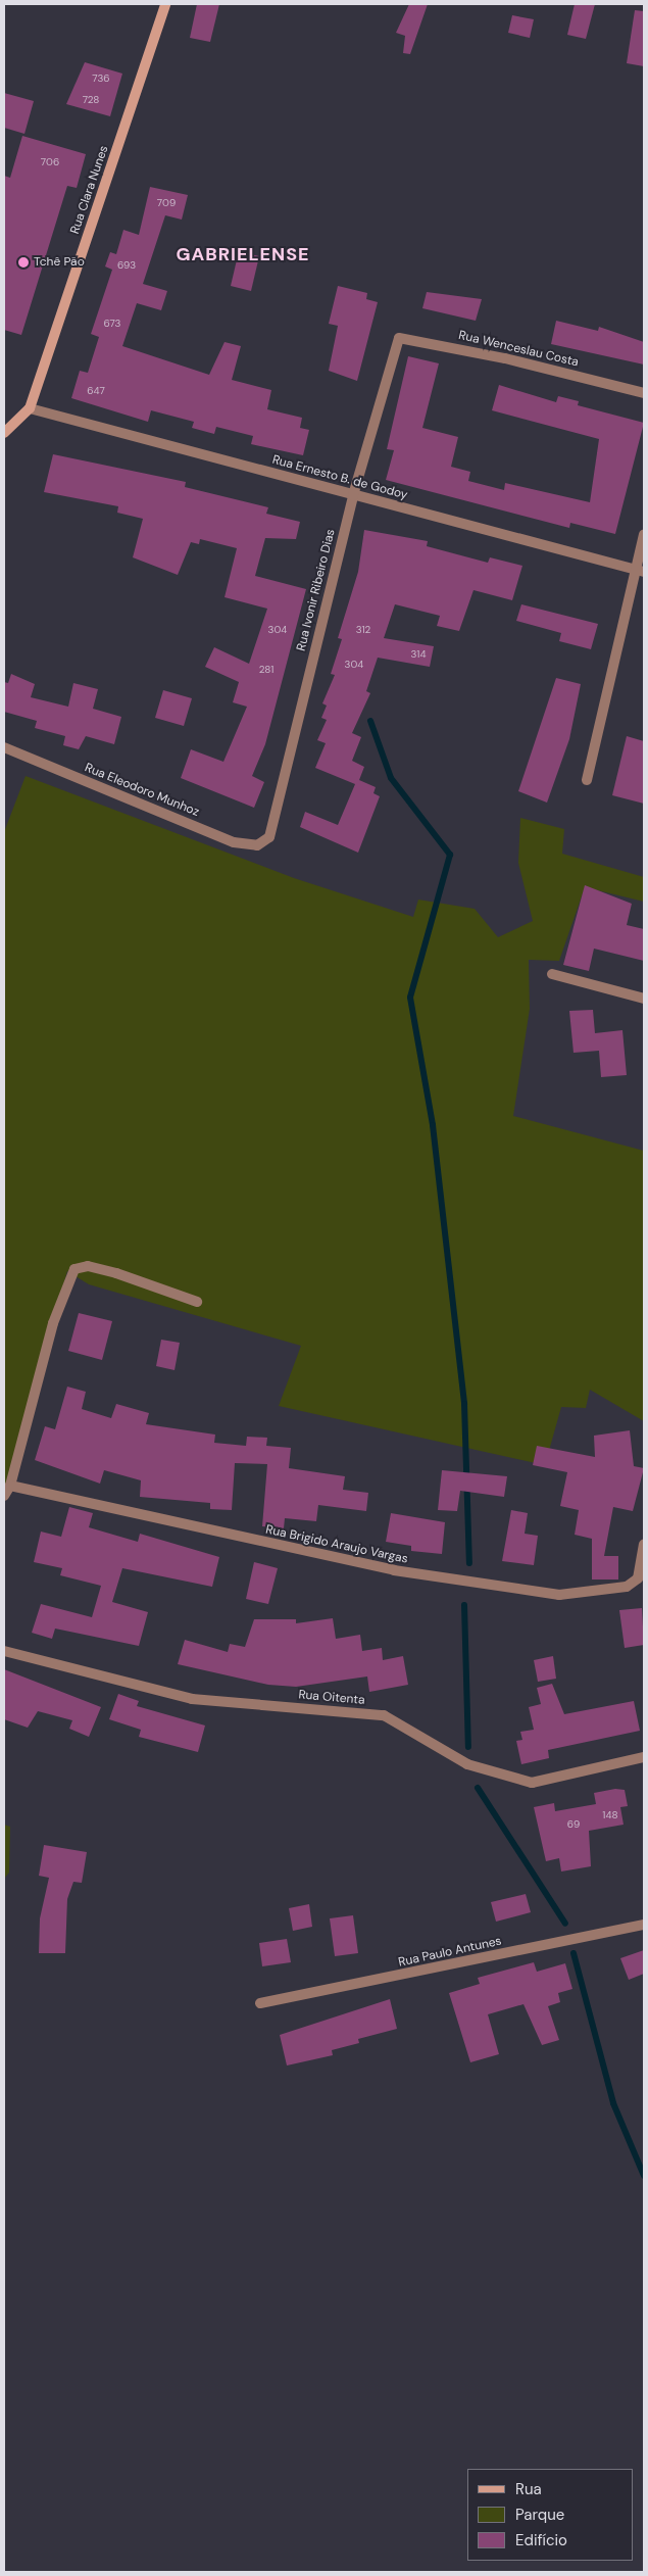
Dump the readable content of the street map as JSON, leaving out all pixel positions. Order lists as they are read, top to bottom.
{
  "streets": {
    "street": [
      "Rua Clara Nunes",
      "Rua Wenceslau Costa",
      "Rua Ernesto B. de Godoy",
      "Rua Ivonir Ribeiro Dias",
      "Rua Eleodoro Munhoz",
      "Rua Brigido Araujo Vargas",
      "Rua Oitenta",
      "Rua Paulo Antunes"
    ]
  },
  "crossings": [
    ["Rua Clara Nunes", "Rua Ernesto B. de Godoy"],
    ["Rua Wenceslau Costa", "Rua Ivonir Ribeiro Dias"],
    ["Rua Ernesto B. de Godoy", "Rua Ivonir Ribeiro Dias"],
    ["Rua Ivonir Ribeiro Dias", "Rua Eleodoro Munhoz"]
  ],
  "districts": ["GABRIELENSE"],
  "places": ["Tchê Pão"],
  "house_numbers": [
    "736",
    "728",
    "706",
    "709",
    "693",
    "673",
    "647",
    "304",
    "312",
    "314",
    "304",
    "281",
    "148",
    "69"
  ],
  "legend": ["Rua", "Parque", "Edifício"]
}
